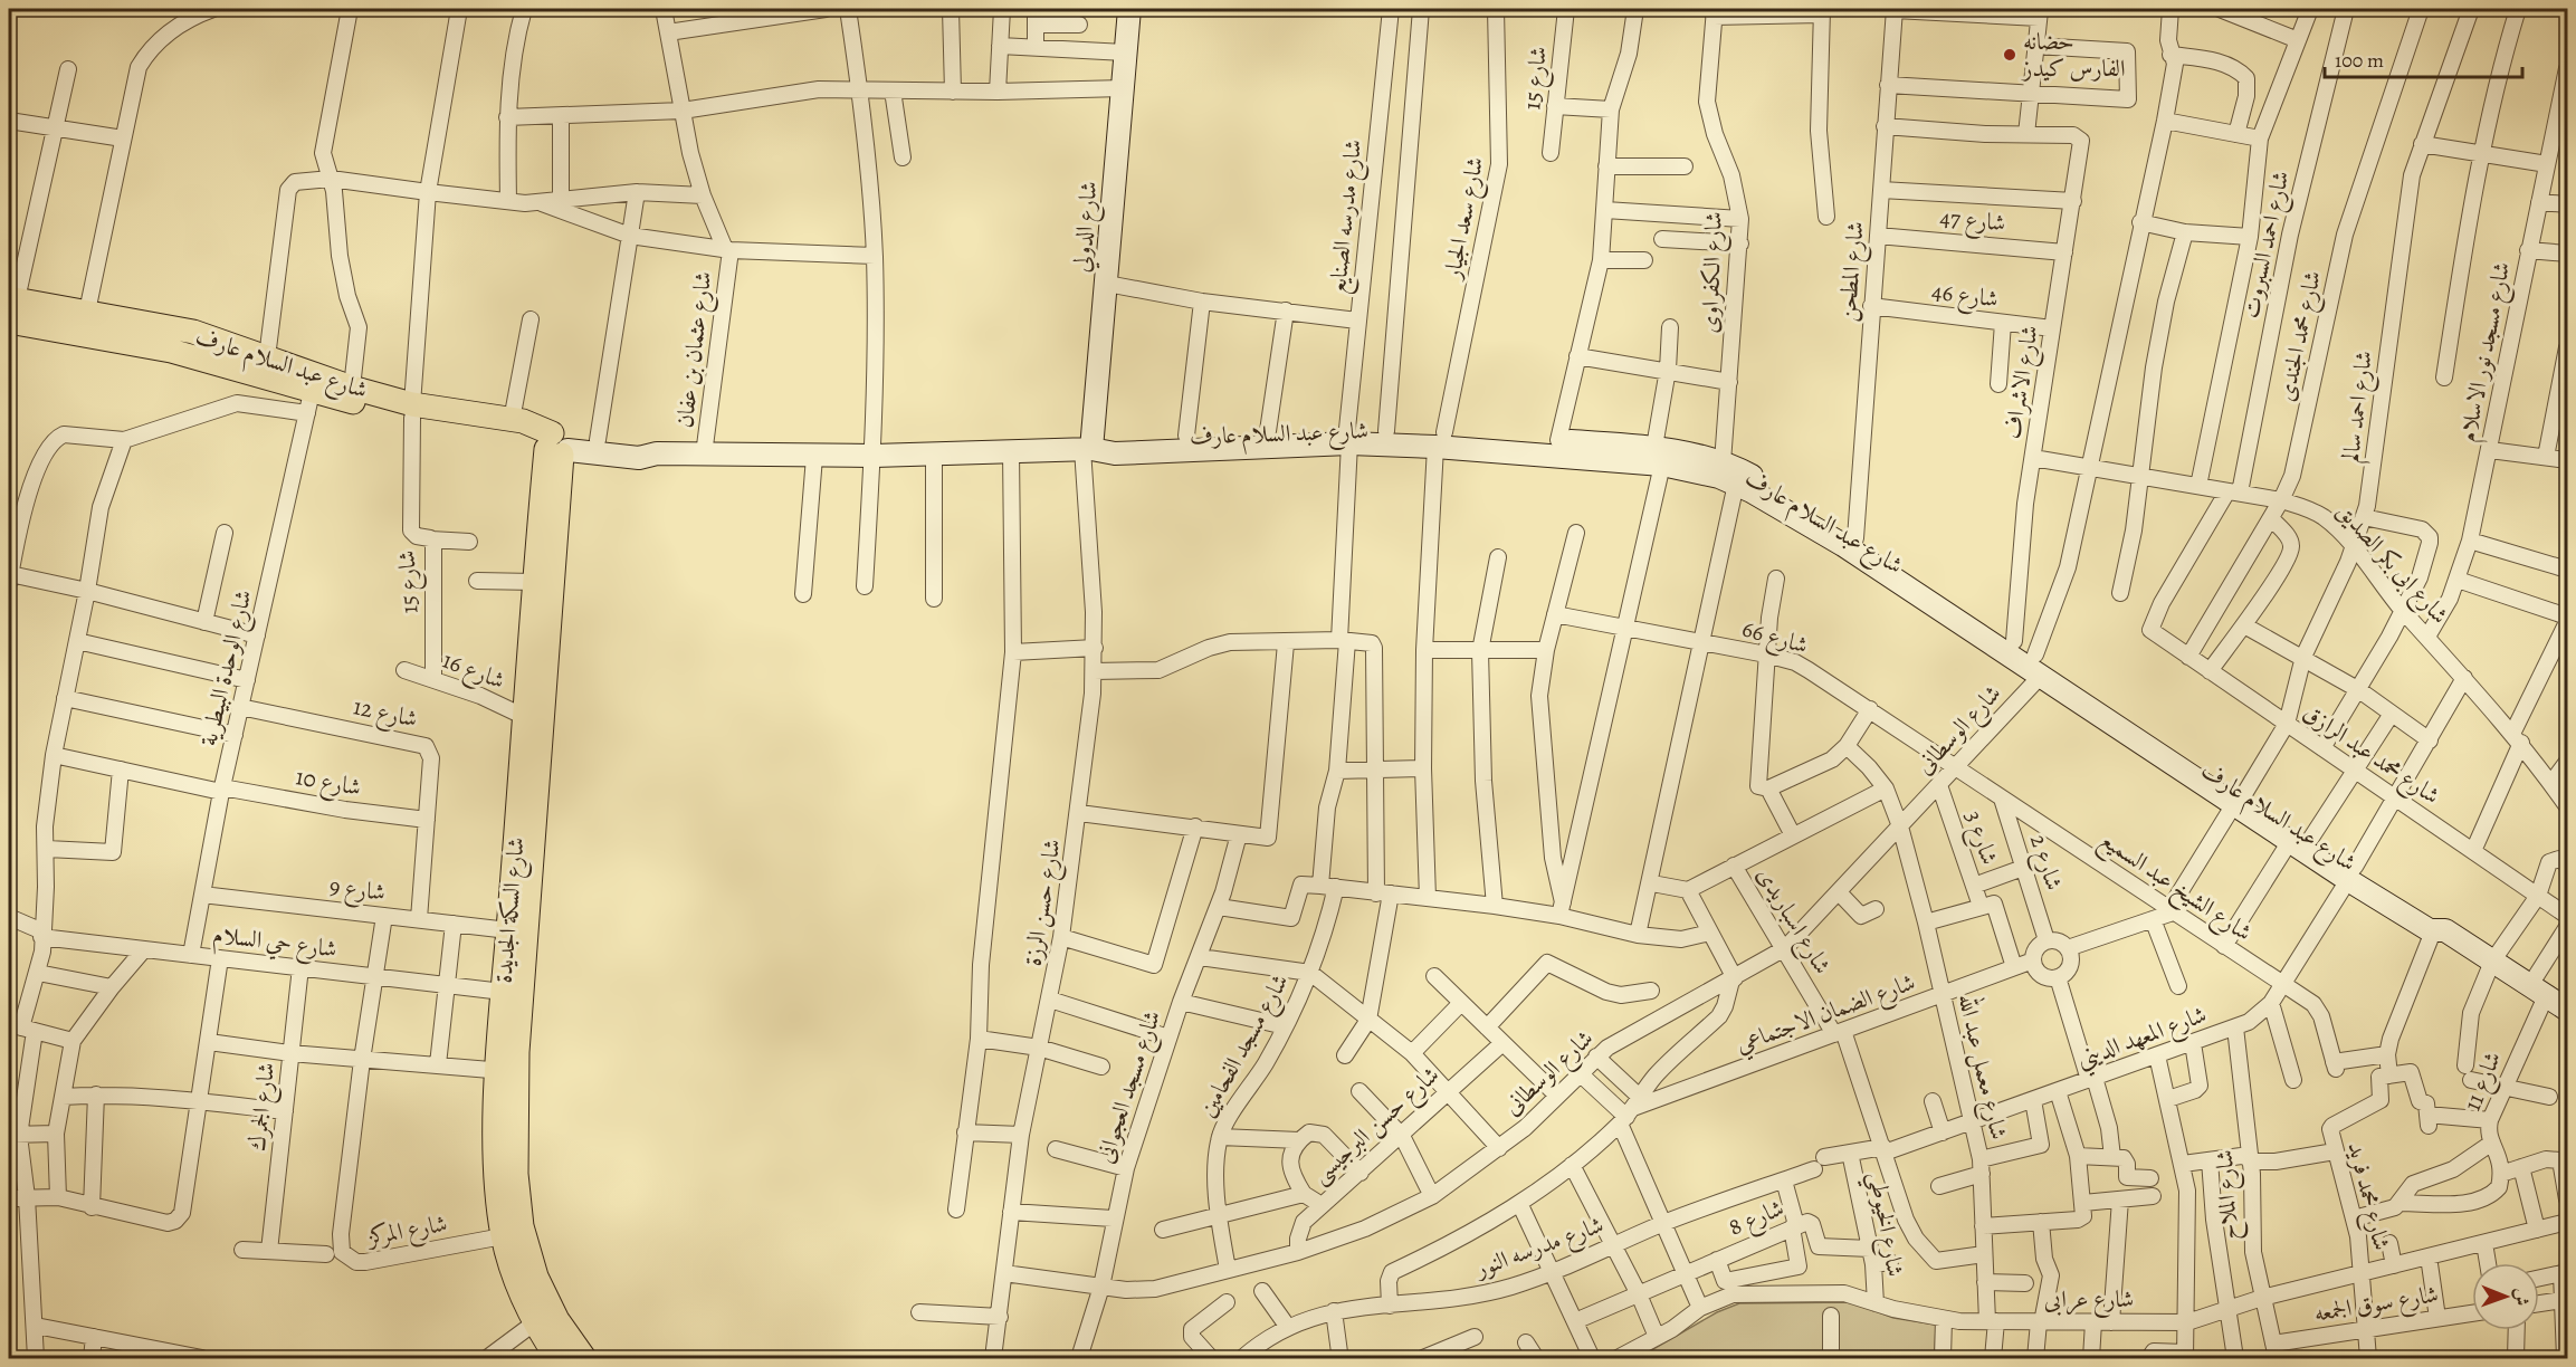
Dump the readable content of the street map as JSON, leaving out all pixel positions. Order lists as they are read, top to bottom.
{
  "streets": {
    "main road": ["شارع عبد السلام عارف", "شارع السكة الجديدة"],
    "street": [
      "شارع 15",
      "شارع مدرسه الصنايع",
      "شارع سعد الجيار",
      "شارع 47",
      "شارع الدولي",
      "شارع احمد السبروت",
      "شارع المطحن",
      "شارع الكفراوى",
      "شارع 46",
      "شارع محمد الجندى",
      "شارع عثمان بن عفان",
      "شارع مسجد نور الاسلام",
      "شارع الاشراف",
      "شارع احمد سالم",
      "شارع ابى بكر الصديق",
      "شارع 66",
      "شارع الوحدة البيطرية",
      "شارع 16",
      "شارع 12",
      "شارع الوسطانى",
      "شارع محمد عبد الرازق",
      "شارع 10",
      "شارع 3",
      "شارع 2",
      "شارع الشيخ عبد السميع",
      "شارع 9",
      "شارع حسن الرزة",
      "شارع اسباريدى",
      "شارع حي السلام",
      "شارع الضمان الاجتماعي",
      "شارع المعهد الديني",
      "شارع مسجد الفحامين",
      "شارع معمل عبد الله",
      "شارع 11",
      "شارع مسجد العجوانى",
      "شارع الجمرك",
      "شارع حسن البرجيسى",
      "شارع الملاح",
      "شارع محمد فريد",
      "شارع 8",
      "شارع الخيوطي",
      "شارع المركز",
      "شارع مدرسه النور",
      "شارع عرابى",
      "شارع سوق الجمعه"
    ]
  },
  "crossings": [
    ["شارع 15", "شارع عبد السلام عارف"],
    ["شارع 15", "شارع 16"],
    ["شارع مدرسه الصنايع", "شارع عبد السلام عارف"],
    ["شارع مدرسه الصنايع", "شارع مسجد الفحامين"],
    ["شارع سعد الجيار", "شارع عبد السلام عارف"],
    ["شارع 47", "شارع المطحن"],
    ["شارع 47", "شارع الاشراف"],
    ["شارع الدولي", "شارع عبد السلام عارف"],
    ["شارع الدولي", "شارع حسن الرزة"],
    ["شارع احمد السبروت", "شارع ابى بكر الصديق"],
    ["شارع احمد السبروت", "شارع محمد عبد الرازق"],
    ["شارع المطحن", "شارع 46"],
    ["شارع المطحن", "شارع عبد السلام عارف"],
    ["شارع الكفراوى", "شارع عبد السلام عارف"],
    ["شارع 46", "شارع الاشراف"],
    ["شارع محمد الجندى", "شارع ابى بكر الصديق"],
    ["شارع محمد الجندى", "شارع محمد عبد الرازق"],
    ["شارع عثمان بن عفان", "شارع عبد السلام عارف"],
    ["شارع مسجد نور الاسلام", "شارع ابى بكر الصديق"],
    ["شارع عبد السلام عارف", "شارع الاشراف"],
    ["شارع عبد السلام عارف", "شارع احمد سالم"],
    ["شارع عبد السلام عارف", "شارع الوحدة البيطرية"],
    ["شارع عبد السلام عارف", "شارع الوسطانى"],
    ["شارع عبد السلام عارف", "شارع حسن الرزة"],
    ["شارع عبد السلام عارف", "شارع السكة الجديدة"],
    ["شارع عبد السلام عارف", "شارع المعهد الديني"],
    ["شارع عبد السلام عارف", "شارع 11"],
    ["شارع الاشراف", "شارع ابى بكر الصديق"],
    ["شارع احمد سالم", "شارع ابى بكر الصديق"],
    ["شارع احمد سالم", "شارع محمد عبد الرازق"],
    ["شارع احمد سالم", "شارع الشيخ عبد السميع"],
    ["شارع ابى بكر الصديق", "شارع المعهد الديني"],
    ["شارع 66", "شارع الوسطانى"],
    ["شارع 66", "شارع الشيخ عبد السميع"],
    ["شارع الوحدة البيطرية", "شارع 12"],
    ["شارع الوحدة البيطرية", "شارع 10"],
    ["شارع الوحدة البيطرية", "شارع 9"],
    ["شارع الوحدة البيطرية", "شارع حي السلام"],
    ["شارع 16", "شارع السكة الجديدة"],
    ["شارع 12", "شارع 10"],
    ["شارع 12", "شارع 9"],
    ["شارع الوسطانى", "شارع 3"],
    ["شارع الوسطانى", "شارع الشيخ عبد السميع"],
    ["شارع الوسطانى", "شارع حسن الرزة"],
    ["شارع الوسطانى", "شارع اسباريدى"],
    ["شارع الوسطانى", "شارع مسجد الفحامين"],
    ["شارع الوسطانى", "شارع معمل عبد الله"],
    ["شارع الوسطانى", "شارع مسجد العجوانى"],
    ["شارع الوسطانى", "شارع حسن البرجيسى"],
    ["شارع محمد عبد الرازق", "شارع المعهد الديني"],
    ["شارع 2", "شارع الشيخ عبد السميع"],
    ["شارع 2", "شارع الضمان الاجتماعي"],
    ["شارع الشيخ عبد السميع", "شارع المعهد الديني"],
    ["شارع 9", "شارع السكة الجديدة"],
    ["شارع السكة الجديدة", "شارع حي السلام"],
    ["شارع السكة الجديدة", "شارع المركز"],
    ["شارع اسباريدى", "شارع الضمان الاجتماعي"],
    ["شارع اسباريدى", "شارع المعهد الديني"],
    ["شارع اسباريدى", "شارع معمل عبد الله"],
    ["شارع حي السلام", "شارع الجمرك"],
    ["شارع الضمان الاجتماعي", "شارع معمل عبد الله"],
    ["شارع المعهد الديني", "شارع معمل عبد الله"],
    ["شارع المعهد الديني", "شارع الملاح"],
    ["شارع المعهد الديني", "شارع الخيوطي"],
    ["شارع المعهد الديني", "شارع مدرسه النور"],
    ["شارع معمل عبد الله", "شارع عرابى"],
    ["شارع الملاح", "شارع عرابى"],
    ["شارع الملاح", "شارع سوق الجمعه"],
    ["شارع محمد فريد", "شارع عرابى"],
    ["شارع محمد فريد", "شارع سوق الجمعه"],
    ["شارع 8", "شارع الخيوطي"],
    ["شارع الخيوطي", "شارع مدرسه النور"],
    ["شارع الخيوطي", "شارع عرابى"]
  ],
  "places": ["حضانه الفارس كيدز"],
  "scale_bar": "100 m",
  "north": "right"
}
